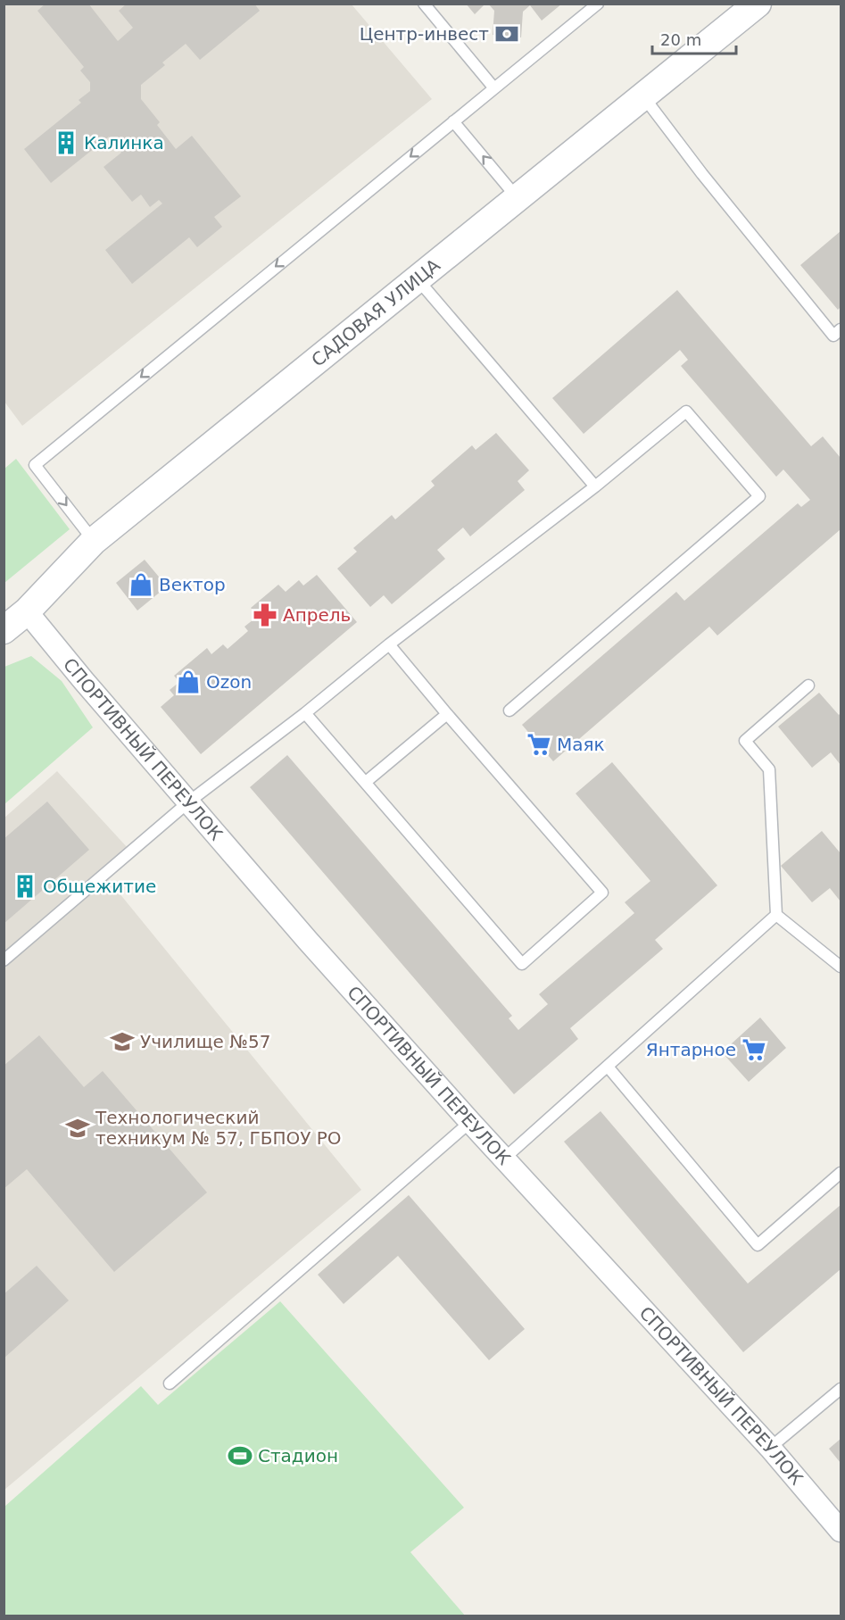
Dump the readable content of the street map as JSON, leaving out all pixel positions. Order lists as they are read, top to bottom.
{
  "streets": {
    "street": ["САДОВАЯ УЛИЦА", "СПОРТИВНЫЙ ПЕРЕУЛОК"]
  },
  "crossings": [
    ["САДОВАЯ УЛИЦА", "СПОРТИВНЫЙ ПЕРЕУЛОК"]
  ],
  "places": {
    "bank": ["Центр-инвест"],
    "building": ["Калинка", "Общежитие"],
    "shop": ["Вектор", "Ozon"],
    "pharmacy": ["Апрель"],
    "supermarket": ["Маяк", "Янтарное"],
    "school or university": ["Училище №57", "Технологический техникум № 57, ГБПОУ РО"],
    "sports": ["Стадион"]
  },
  "scale_bar": "20 m"
}
